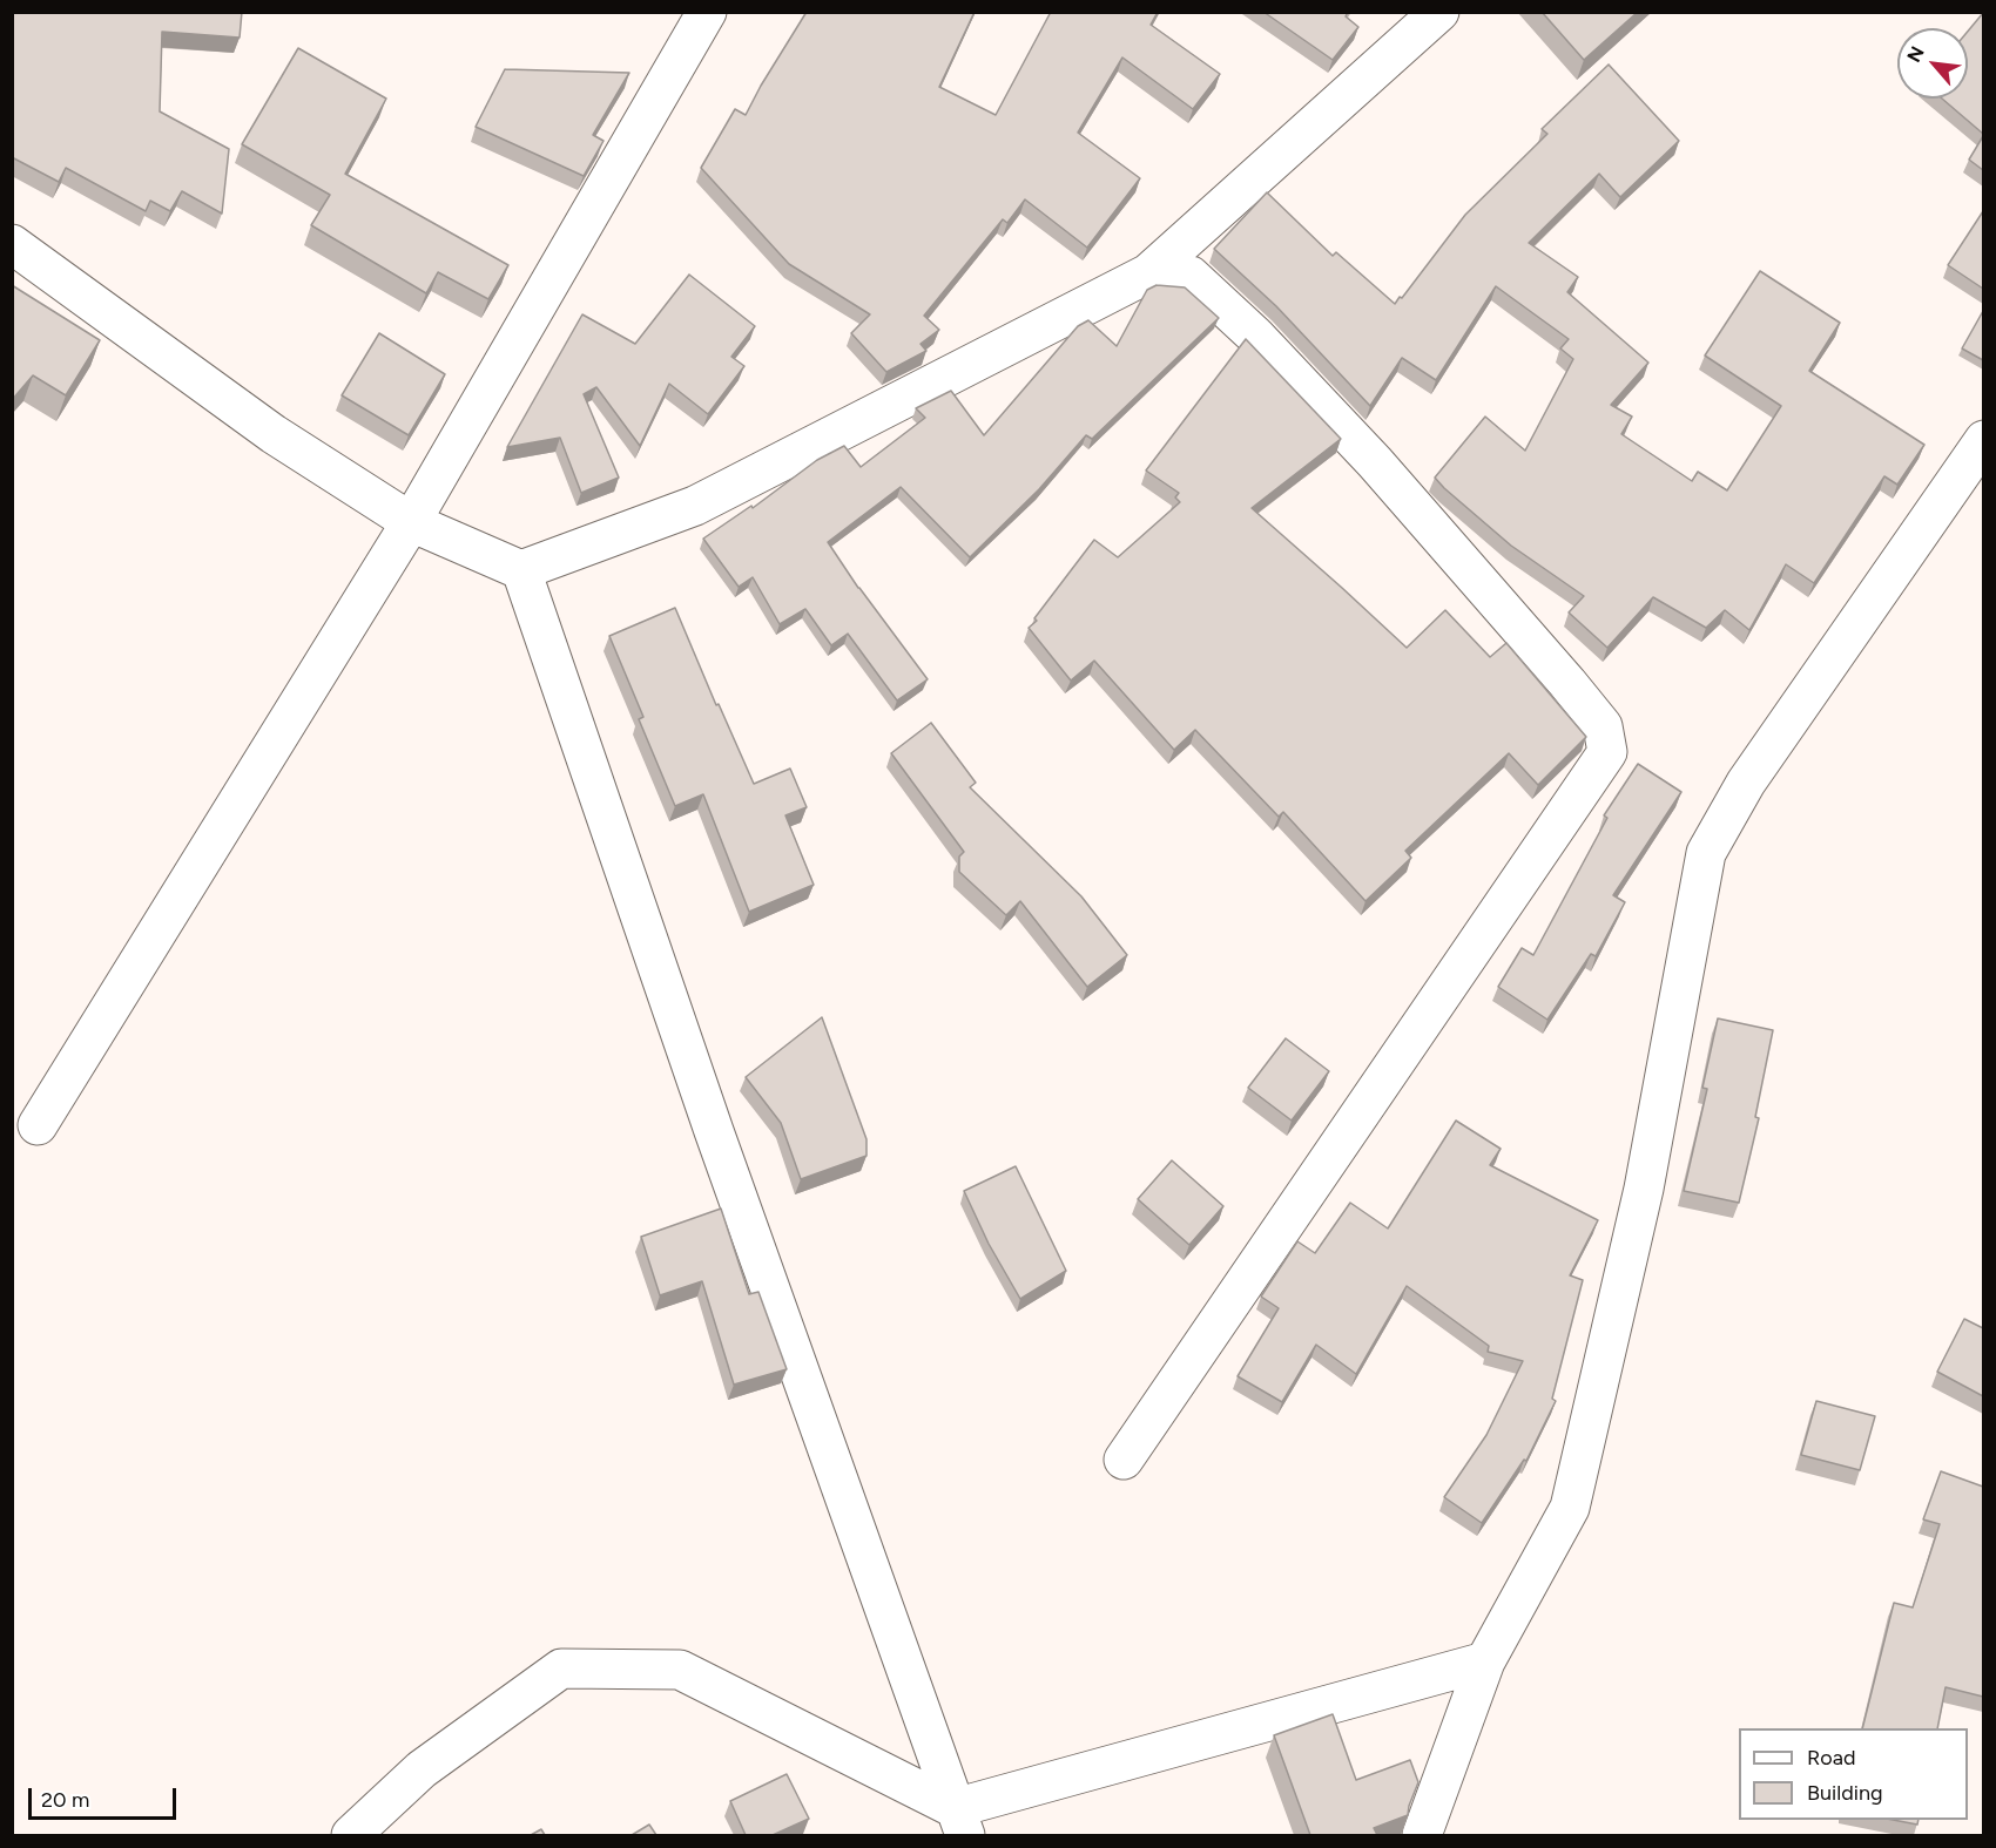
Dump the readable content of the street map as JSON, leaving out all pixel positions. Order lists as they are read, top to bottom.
{
  "legend": ["Road", "Building"],
  "scale_bar": "20 m",
  "north": "top left"
}
